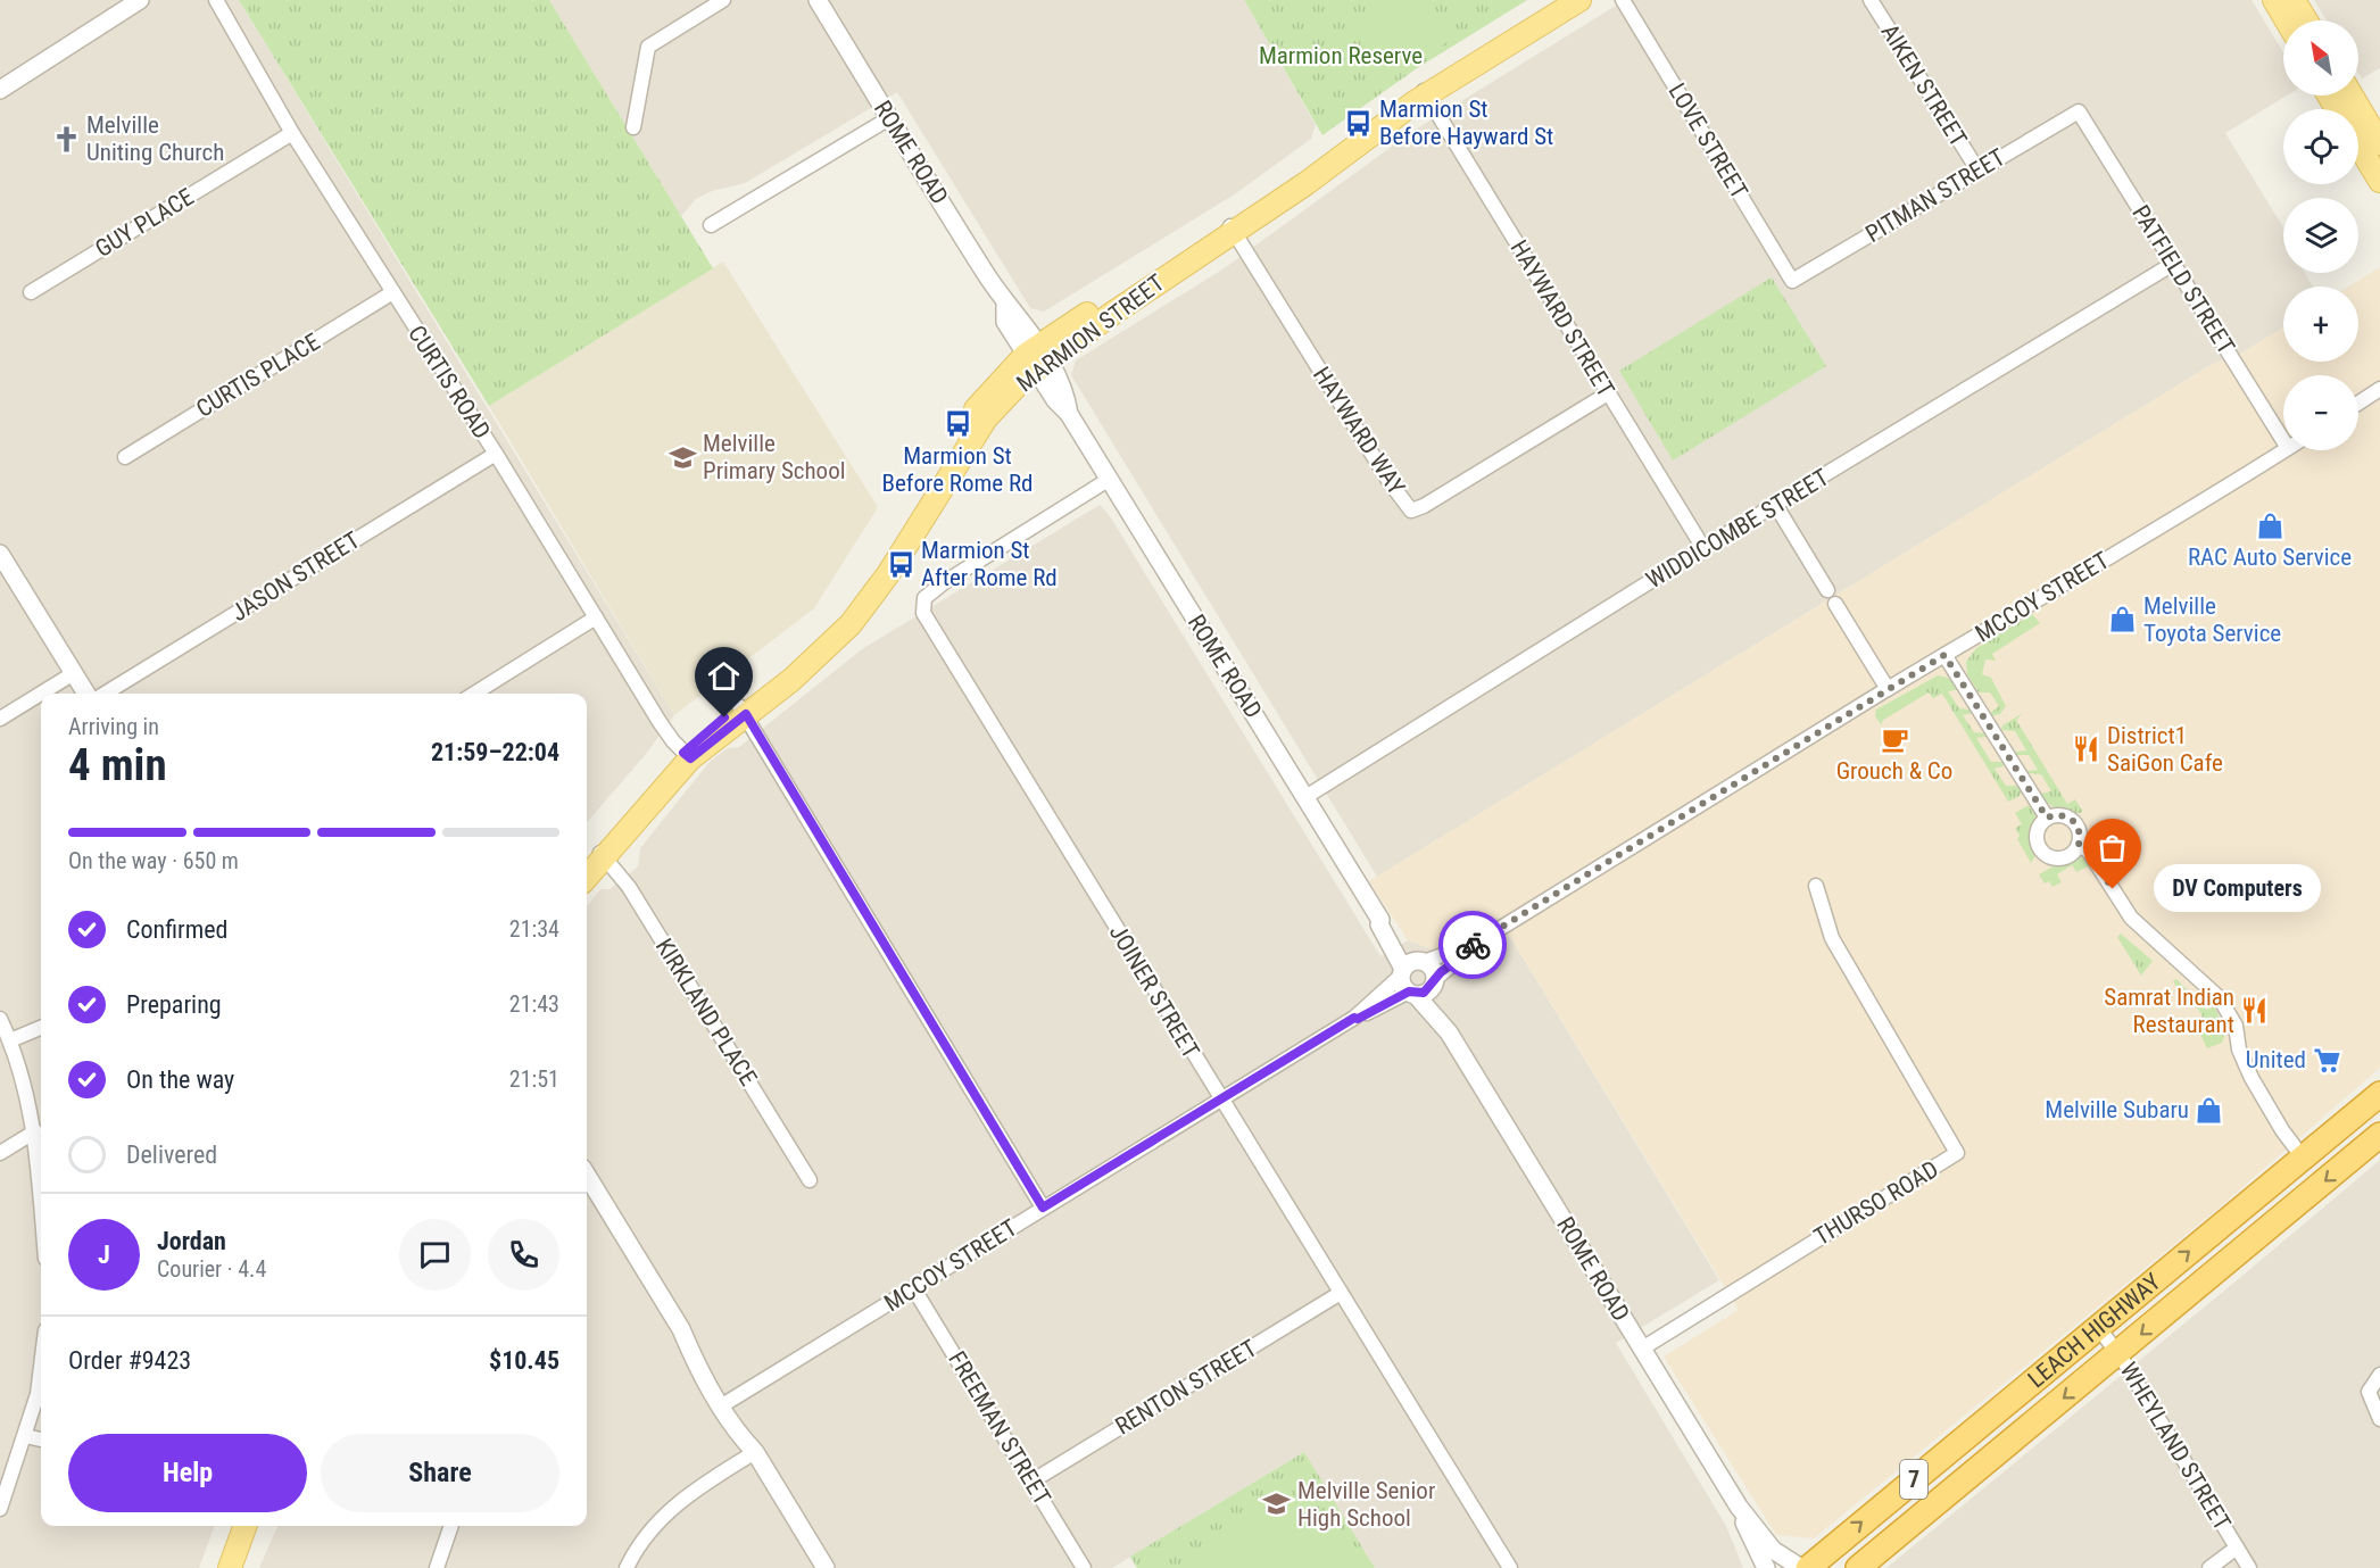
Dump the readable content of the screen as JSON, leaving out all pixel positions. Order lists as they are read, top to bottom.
{
  "streets": {
    "highway": ["LEACH HIGHWAY", "7"],
    "main road": ["MARMION STREET"],
    "street": [
      "AIKEN STREET",
      "LOVE STREET",
      "ROME ROAD",
      "PITMAN STREET",
      "GUY PLACE",
      "PATFIELD STREET",
      "HAYWARD STREET",
      "CURTIS PLACE",
      "CURTIS ROAD",
      "HAYWARD WAY",
      "WIDDICOMBE STREET",
      "JASON STREET",
      "MCCOY STREET",
      "JOINER STREET",
      "KIRKLAND PLACE",
      "THURSO ROAD",
      "RENTON STREET",
      "FREEMAN STREET",
      "WHEYLAND STREET"
    ]
  },
  "crossings": [
    ["AIKEN STREET", "PITMAN STREET"],
    ["LOVE STREET", "PITMAN STREET"],
    ["ROME ROAD", "MARMION STREET"],
    ["ROME ROAD", "WIDDICOMBE STREET"],
    ["ROME ROAD", "MCCOY STREET"],
    ["ROME ROAD", "JOINER STREET"],
    ["ROME ROAD", "THURSO ROAD"],
    ["PITMAN STREET", "PATFIELD STREET"],
    ["GUY PLACE", "CURTIS ROAD"],
    ["PATFIELD STREET", "WIDDICOMBE STREET"],
    ["HAYWARD STREET", "MARMION STREET"],
    ["HAYWARD STREET", "HAYWARD WAY"],
    ["HAYWARD STREET", "WIDDICOMBE STREET"],
    ["MARMION STREET", "CURTIS ROAD"],
    ["MARMION STREET", "HAYWARD WAY"],
    ["MARMION STREET", "KIRKLAND PLACE"],
    ["CURTIS PLACE", "CURTIS ROAD"],
    ["CURTIS ROAD", "JASON STREET"],
    ["MCCOY STREET", "JOINER STREET"],
    ["MCCOY STREET", "FREEMAN STREET"],
    ["JOINER STREET", "RENTON STREET"],
    ["LEACH HIGHWAY", "WHEYLAND STREET"],
    ["RENTON STREET", "FREEMAN STREET"]
  ],
  "parks": ["Marmion Reserve"],
  "places": {
    "bus stop": ["Marmion St Before Hayward St", "Marmion St Before Rome Rd", "Marmion St After Rome Rd"],
    "church": ["Melville Uniting Church"],
    "school or university": ["Melville Primary School", "Melville Senior High School"],
    "shop": ["RAC Auto Service", "Melville Toyota Service", "Melville Subaru"],
    "cafe": ["Grouch & Co"],
    "restaurant": ["District1 SaiGon Cafe", "Samrat Indian Restaurant"],
    "other": ["DV Computers"],
    "supermarket": ["United"]
  },
  "north": "top left",
  "page": {
    "map_buttons": ["+", "−"],
    "heading": ["4 min", "Arriving in", "21:59–22:04"],
    "panel": [
      "Jordan",
      "Courier · 4.4",
      "Order #9423",
      "$10.45"
    ],
    "bar": "On the way · 650 m",
    "bubble": "DV Computers",
    "list": [
      ["Confirmed", "21:34"],
      ["Preparing", "21:43"],
      ["On the way", "21:51"],
      "Delivered"
    ],
    "round": "J",
    "buttons": ["Help", "Share"]
  }
}
